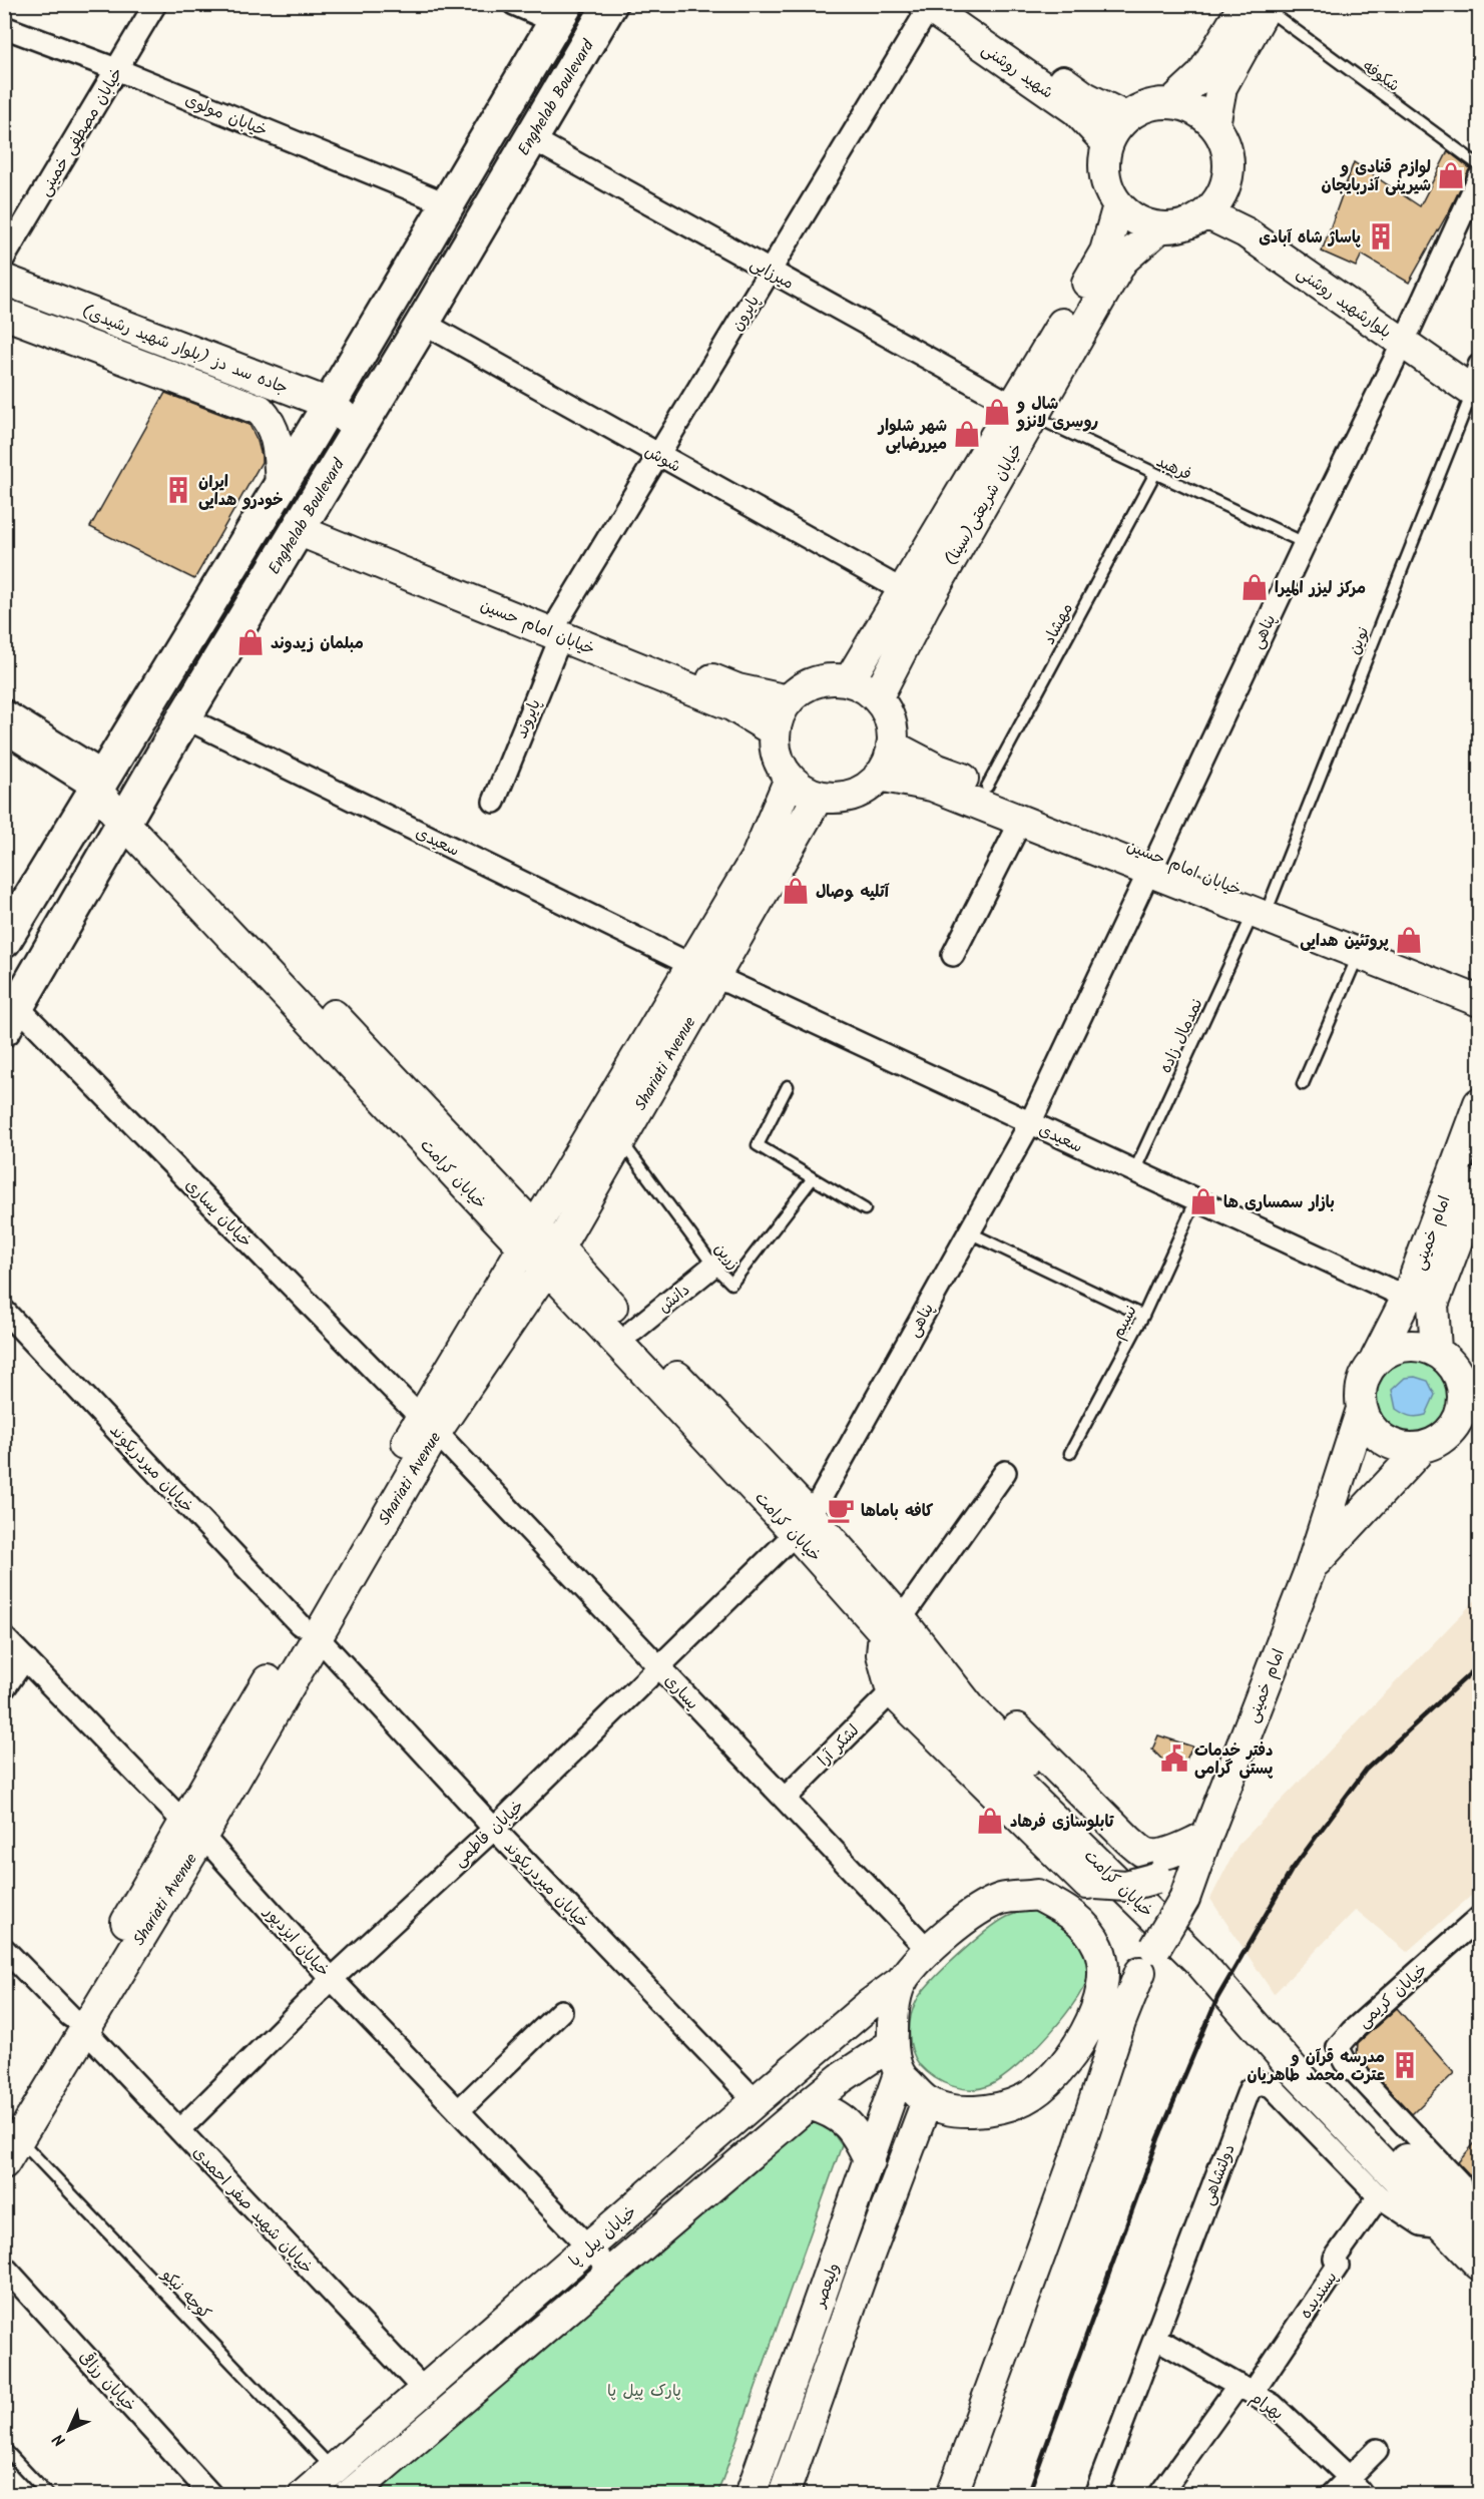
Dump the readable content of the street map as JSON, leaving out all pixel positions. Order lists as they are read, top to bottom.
{
  "streets": {
    "main road": [
      "شهید روشنی",
      "Enghelab Boulevard",
      "بلوارشهید روشنی",
      "جاده سد دز (بلوار شهید رشیدی)",
      "خیابان شریعتی(سینا)",
      "خیابان امام حسین",
      "Shariati Avenue",
      "خیابان کرامت",
      "امام خمینی",
      "خیابان پیل پا",
      "ولیعصر"
    ],
    "street": [
      "خیابان مولوی",
      "خیابان مصطفی خمینی",
      "میرزایی",
      "پایرون",
      "شوش",
      "پناهی",
      "پایروند",
      "سعیدی",
      "خیابان یساری",
      "دانش",
      "خیابان میردریکوند",
      "یساری",
      "لشکر آرا",
      "خیابان فاطمی",
      "خیابان ایزدپور",
      "خیابان کریمی",
      "دولتشاهی",
      "خیابان شهید صفر احمدی",
      "پسندیده",
      "خیابان رزاقی",
      "بهرام"
    ],
    "lane": [
      "شکوفه",
      "فرهبد",
      "مهشاد",
      "نوین",
      "نمدمال زاده",
      "زرین",
      "نسیم",
      "کوچه نیکو"
    ]
  },
  "crossings": [
    ["شهید روشنی", "بلوارشهید روشنی"],
    ["شهید روشنی", "پایرون"],
    ["شهید روشنی", "خیابان شریعتی(سینا)"],
    ["Enghelab Boulevard", "میرزایی"],
    ["Enghelab Boulevard", "جاده سد دز (بلوار شهید رشیدی)"],
    ["Enghelab Boulevard", "شوش"],
    ["Enghelab Boulevard", "خیابان امام حسین"],
    ["Enghelab Boulevard", "سعیدی"],
    ["Enghelab Boulevard", "خیابان کرامت"],
    ["Enghelab Boulevard", "خیابان یساری"],
    ["خیابان مولوی", "خیابان مصطفی خمینی"],
    ["میرزایی", "پایرون"],
    ["میرزایی", "فرهبد"],
    ["میرزایی", "خیابان شریعتی(سینا)"],
    ["بلوارشهید روشنی", "خیابان شریعتی(سینا)"],
    ["بلوارشهید روشنی", "پناهی"],
    ["بلوارشهید روشنی", "نوین"],
    ["پایرون", "شوش"],
    ["پایرون", "خیابان امام حسین"],
    ["پایرون", "پایروند"],
    ["شوش", "خیابان شریعتی(سینا)"],
    ["فرهبد", "خیابان شریعتی(سینا)"],
    ["فرهبد", "مهشاد"],
    ["فرهبد", "پناهی"],
    ["خیابان شریعتی(سینا)", "خیابان امام حسین"],
    ["خیابان شریعتی(سینا)", "Shariati Avenue"],
    ["مهشاد", "خیابان امام حسین"],
    ["خیابان امام حسین", "پناهی"],
    ["خیابان امام حسین", "نوین"],
    ["خیابان امام حسین", "پایروند"],
    ["خیابان امام حسین", "نمدمال زاده"],
    ["خیابان امام حسین", "Shariati Avenue"],
    ["پناهی", "سعیدی"],
    ["پناهی", "خیابان کرامت"],
    ["پناهی", "خیابان فاطمی"],
    ["نوین", "نمدمال زاده"],
    ["سعیدی", "نمدمال زاده"],
    ["سعیدی", "Shariati Avenue"],
    ["سعیدی", "امام خمینی"],
    ["سعیدی", "نسیم"],
    ["Shariati Avenue", "خیابان کرامت"],
    ["Shariati Avenue", "خیابان یساری"],
    ["Shariati Avenue", "زرین"],
    ["Shariati Avenue", "خیابان میردریکوند"],
    ["Shariati Avenue", "یساری"],
    ["Shariati Avenue", "خیابان ایزدپور"],
    ["Shariati Avenue", "خیابان شهید صفر احمدی"],
    ["Shariati Avenue", "کوچه نیکو"],
    ["خیابان کرامت", "دانش"],
    ["خیابان کرامت", "خیابان فاطمی"],
    ["خیابان کرامت", "خیابان کریمی"],
    ["خیابان کرامت", "دولتشاهی"],
    ["خیابان یساری", "یساری"],
    ["زرین", "دانش"],
    ["خیابان میردریکوند", "خیابان فاطمی"],
    ["خیابان میردریکوند", "خیابان پیل پا"],
    ["یساری", "لشکر آرا"],
    ["یساری", "خیابان فاطمی"],
    ["یساری", "خیابان پیل پا"],
    ["یساری", "ولیعصر"],
    ["خیابان فاطمی", "خیابان ایزدپور"],
    ["خیابان فاطمی", "خیابان شهید صفر احمدی"],
    ["خیابان ایزدپور", "خیابان پیل پا"],
    ["خیابان کریمی", "دولتشاهی"],
    ["دولتشاهی", "پسندیده"],
    ["دولتشاهی", "بهرام"],
    ["خیابان شهید صفر احمدی", "خیابان پیل پا"],
    ["خیابان پیل پا", "ولیعصر"],
    ["خیابان پیل پا", "کوچه نیکو"],
    ["پسندیده", "بهرام"]
  ],
  "parks": ["پارک پیل پا"],
  "places": {
    "shop": [
      "لوازم قنادی و شیرینی آذربایجان",
      "شال و روسری لانزو",
      "شهر شلوار میررضابی",
      "مرکز لیزر المیرا",
      "مبلمان زیدوند",
      "آتلیه وصال",
      "پروتئین هدایی",
      "بازار سمساری ها",
      "تابلوسازی فرهاد"
    ],
    "building": ["پاساژ شاه آبادی", "ایران خودرو هدایی", "مدرسه قرآن و عترت محمد طاهریان"],
    "cafe": ["کافه باماها"],
    "public building": ["دفتر خدمات پستی گرامی"]
  },
  "north": "bottom left"
}
